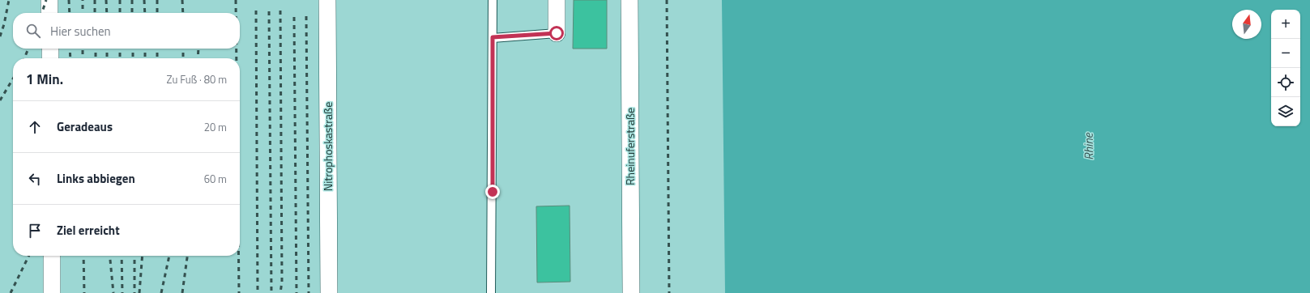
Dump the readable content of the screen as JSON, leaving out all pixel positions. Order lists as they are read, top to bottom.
{
  "streets": {
    "street": ["Nitrophoskastraße", "Rheinuferstraße"]
  },
  "water": ["Rhine"],
  "north": "top",
  "page": {
    "map_buttons": ["+", "−"],
    "search": "Hier suchen",
    "heading": ["1 Min.", "Zu Fuß · 80 m"],
    "list": [
      ["Geradeaus", "20 m"],
      ["Links abbiegen", "60 m"],
      "Ziel erreicht"
    ]
  }
}
